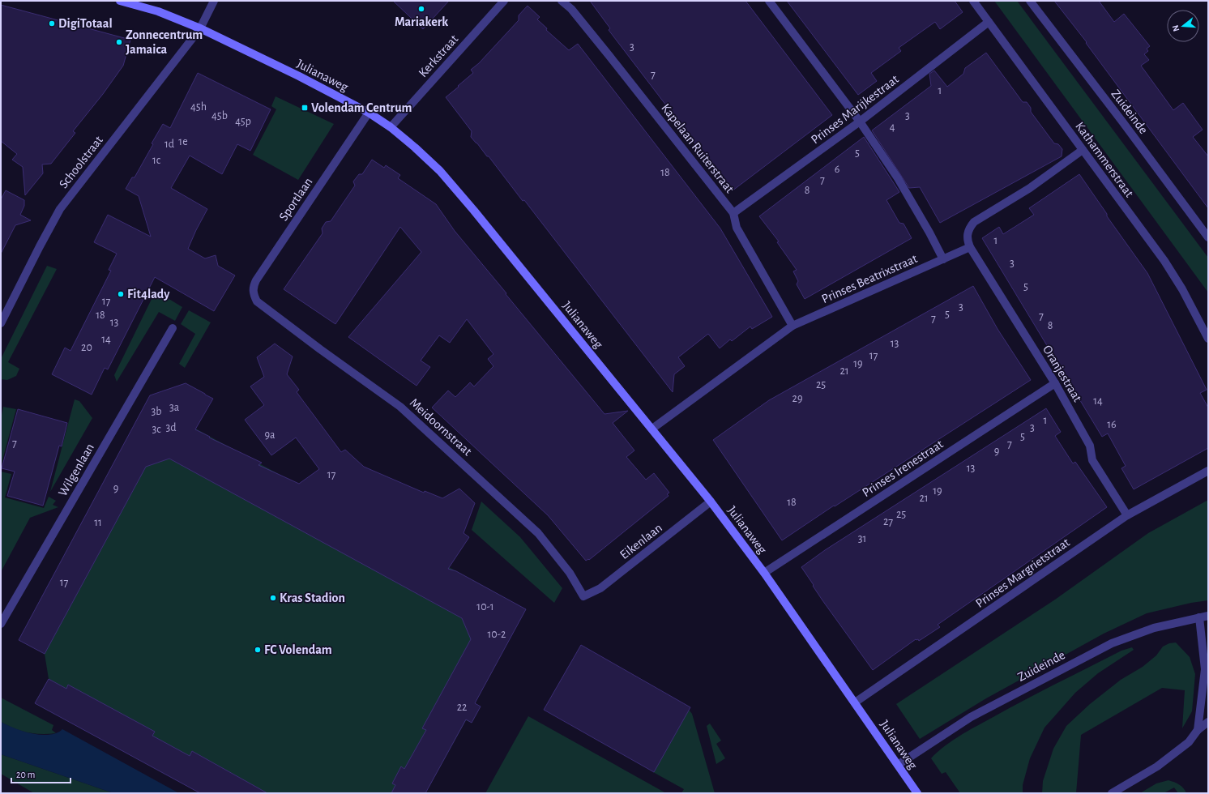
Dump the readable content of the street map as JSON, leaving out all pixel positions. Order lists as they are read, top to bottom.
{
  "streets": {
    "main road": ["Julianaweg"],
    "street": [
      "Kerkstraat",
      "Prinses Marijkestraat",
      "Zuideinde",
      "Kapelaan Ruiterstraat",
      "Kathammerstraat",
      "Schoolstraat",
      "Sportlaan",
      "Prinses Beatrixstraat",
      "Oranjestraat",
      "Meidoornstraat",
      "Prinses Irenestraat",
      "Wilgenlaan",
      "Eikenlaan",
      "Prinses Margrietstraat"
    ]
  },
  "crossings": [
    ["Kerkstraat", "Julianaweg"],
    ["Julianaweg", "Zuideinde"],
    ["Julianaweg", "Schoolstraat"],
    ["Julianaweg", "Sportlaan"],
    ["Julianaweg", "Prinses Beatrixstraat"],
    ["Julianaweg", "Prinses Irenestraat"],
    ["Julianaweg", "Eikenlaan"],
    ["Julianaweg", "Prinses Margrietstraat"],
    ["Prinses Marijkestraat", "Kapelaan Ruiterstraat"],
    ["Prinses Marijkestraat", "Kathammerstraat"],
    ["Kapelaan Ruiterstraat", "Prinses Beatrixstraat"],
    ["Sportlaan", "Meidoornstraat"],
    ["Prinses Beatrixstraat", "Oranjestraat"],
    ["Oranjestraat", "Prinses Irenestraat"],
    ["Oranjestraat", "Prinses Margrietstraat"],
    ["Meidoornstraat", "Eikenlaan"]
  ],
  "places": {
    "other": [
      "Mariakerk",
      "DigiTotaal",
      "Zonnecentrum Jamaica",
      "Fit4lady",
      "Kras Stadion",
      "FC Volendam"
    ],
    "transit": ["Volendam Centrum"]
  },
  "house_numbers": [
    "3",
    "7",
    "1",
    "45h",
    "45b",
    "3",
    "45p",
    "4",
    "1e",
    "1d",
    "5",
    "1c",
    "6",
    "18",
    "7",
    "8",
    "1",
    "3",
    "5",
    "17",
    "3",
    "5",
    "18",
    "7",
    "7",
    "13",
    "8",
    "14",
    "13",
    "20",
    "17",
    "19",
    "21",
    "25",
    "29",
    "14",
    "3a",
    "3b",
    "1",
    "16",
    "3d",
    "3",
    "3c",
    "9a",
    "5",
    "7",
    "7",
    "9",
    "13",
    "17",
    "9",
    "19",
    "21",
    "18",
    "25",
    "27",
    "11",
    "31",
    "17",
    "10-1",
    "10-2",
    "22"
  ],
  "scale_bar": "20 m",
  "north": "left"
}
